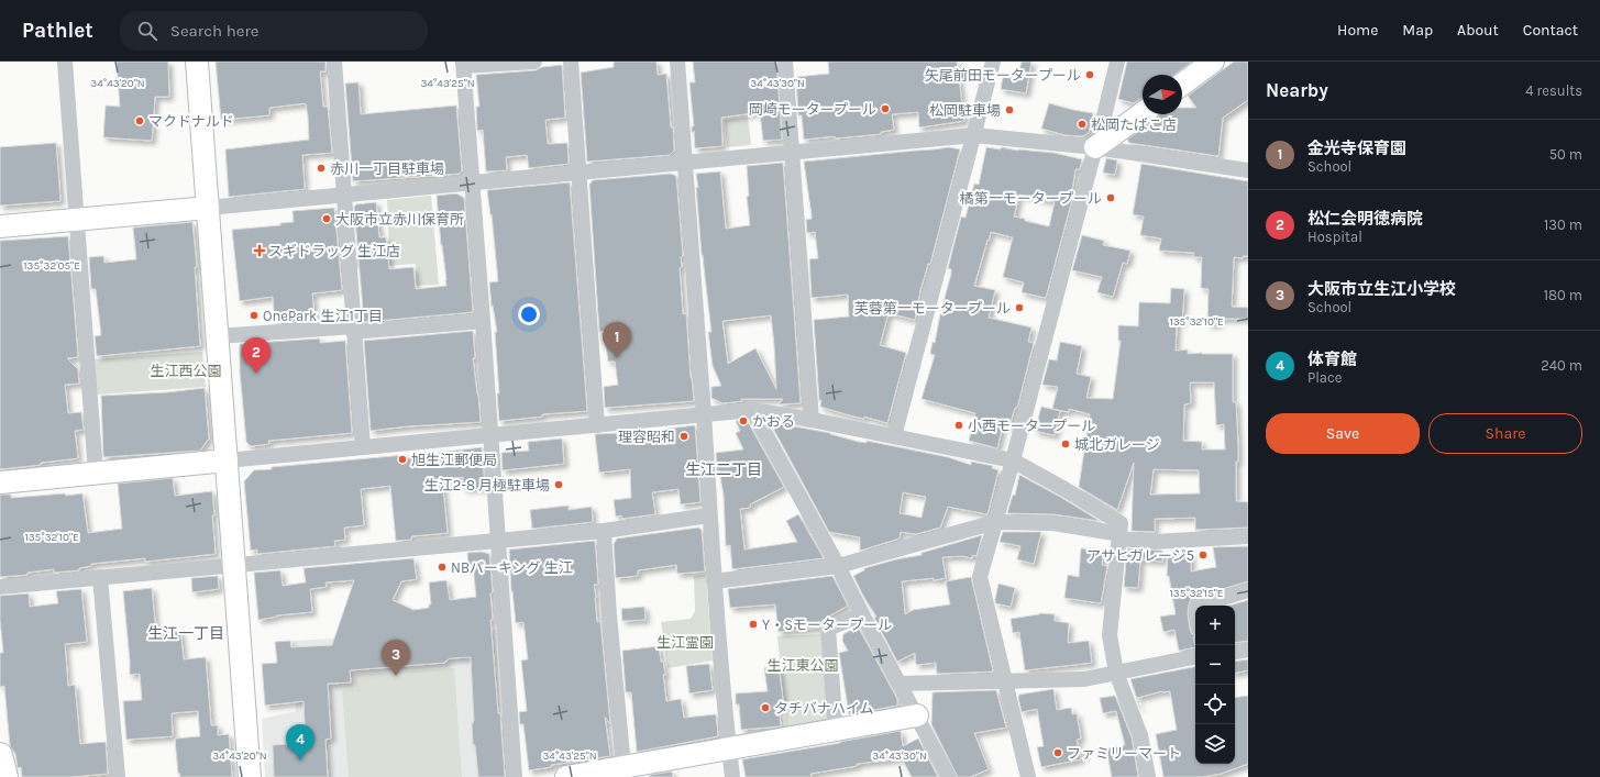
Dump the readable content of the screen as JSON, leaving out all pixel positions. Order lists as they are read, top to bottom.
{
  "districts": ["生江二丁目", "生江一丁目"],
  "parks": ["生江西公園", "生江霊園", "生江東公園"],
  "places": {
    "other": [
      "矢尾前田モータープール",
      "岡崎モータープール",
      "松岡駐車場",
      "マクドナルド",
      "松岡たばこ店",
      "赤川一丁目駐車場",
      "橘第一モータープール",
      "大阪市立赤川保育所",
      "芙蓉第一モータープール",
      "OnePark 生江1丁目",
      "かおる",
      "小西モータープール",
      "理容昭和",
      "城北ガレージ",
      "旭生江郵便局",
      "生江2-8 月極駐車場",
      "アサヒガレージ5",
      "NBパーキング 生江",
      "Y・Sモータープール",
      "タチバナハイム",
      "ファミリーマート"
    ],
    "health": ["スギドラッグ 生江店"]
  },
  "north": "right",
  "page": {
    "header": "Pathlet",
    "search": "Search here",
    "nav": [
      "Home",
      "Map",
      "About",
      "Contact"
    ],
    "heading": ["Nearby", "4 results"],
    "list": [
      {
        "mark": "1",
        "name": "金光寺保育園",
        "note": "School",
        "value": "50 m"
      },
      {
        "mark": "2",
        "name": "松仁会明徳病院",
        "note": "Hospital",
        "value": "130 m"
      },
      {
        "mark": "3",
        "name": "大阪市立生江小学校",
        "note": "School",
        "value": "180 m"
      },
      {
        "mark": "4",
        "name": "体育館",
        "note": "Place",
        "value": "240 m"
      }
    ],
    "pins": [
      "1",
      "2",
      "3",
      "4"
    ],
    "buttons": ["Save", "Share"],
    "map_buttons": ["+", "−"]
  },
  "coordinates": [
    "34°43'20\"N",
    "34°43'25\"N",
    "34°43'30\"N",
    "135°32'05\"E",
    "135°32'10\"E",
    "135°32'15\"E"
  ]
}
